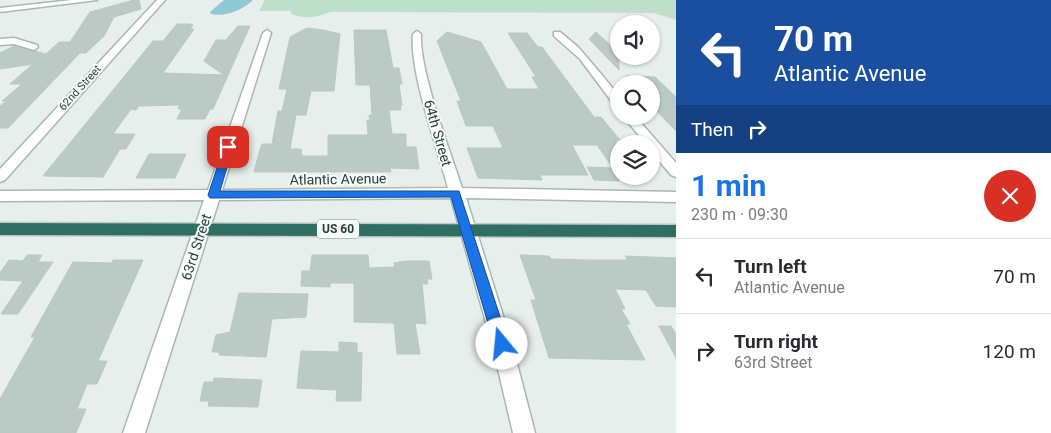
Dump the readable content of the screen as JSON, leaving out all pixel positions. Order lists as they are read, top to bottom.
{
  "streets": {
    "highway": ["US 60"],
    "street": [
      "62nd Street",
      "64th Street",
      "Atlantic Avenue",
      "63rd Street"
    ]
  },
  "crossings": [
    ["64th Street", "Atlantic Avenue"],
    ["64th Street", "US 60"],
    ["Atlantic Avenue", "63rd Street"],
    ["US 60", "63rd Street"]
  ],
  "page": {
    "turn": ["70 m", "Atlantic Avenue"],
    "then": "Then",
    "heading": ["1 min", "230 m · 09:30"],
    "list": [
      {
        "name": "Turn left",
        "note": "Atlantic Avenue",
        "value": "70 m"
      },
      {
        "name": "Turn right",
        "note": "63rd Street",
        "value": "120 m"
      }
    ]
  }
}
